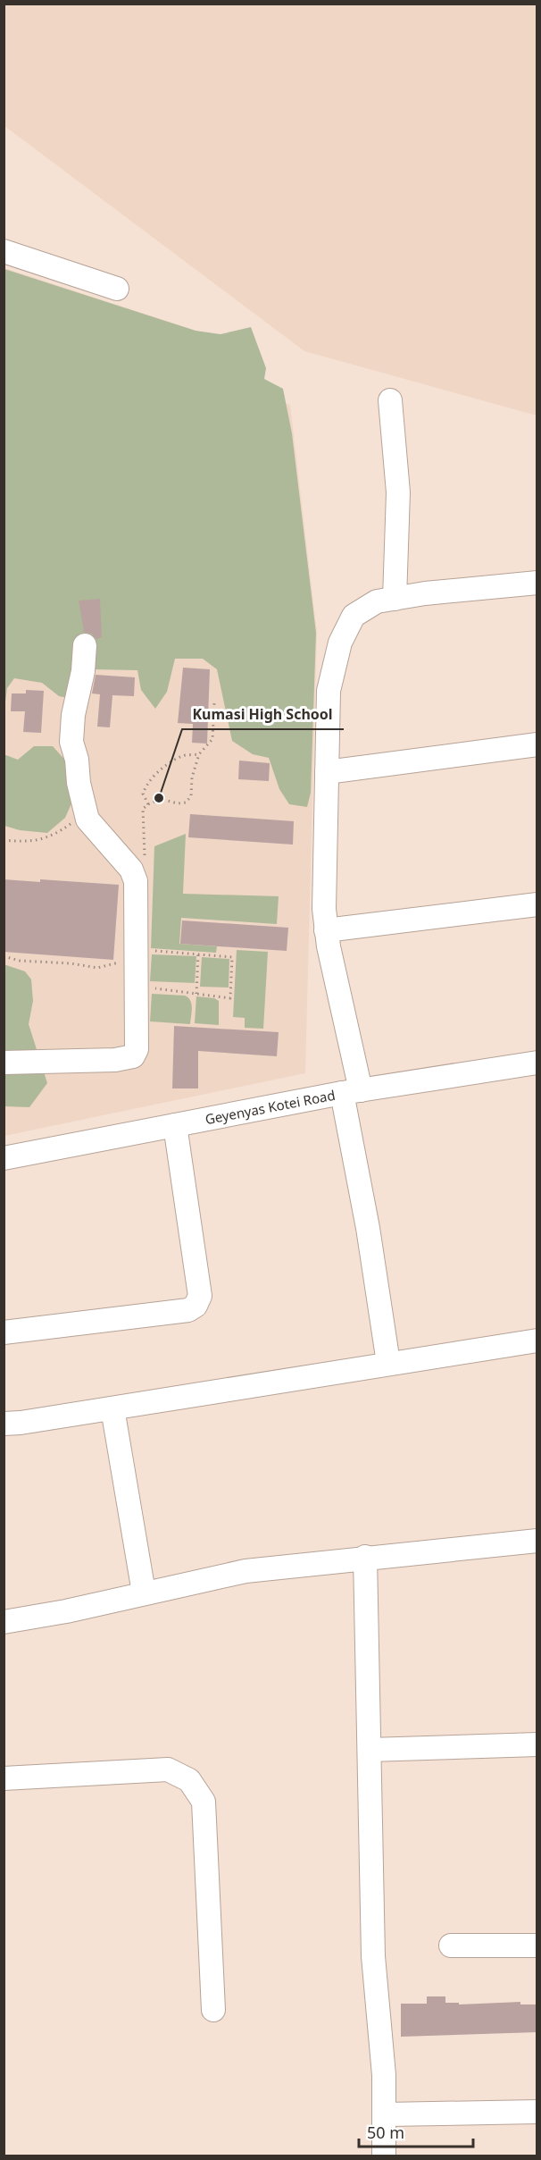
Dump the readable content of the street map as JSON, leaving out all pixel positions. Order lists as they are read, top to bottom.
{
  "streets": {
    "street": ["Geyenyas Kotei Road"]
  },
  "places": ["Kumasi High School"],
  "scale_bar": "50 m"
}
